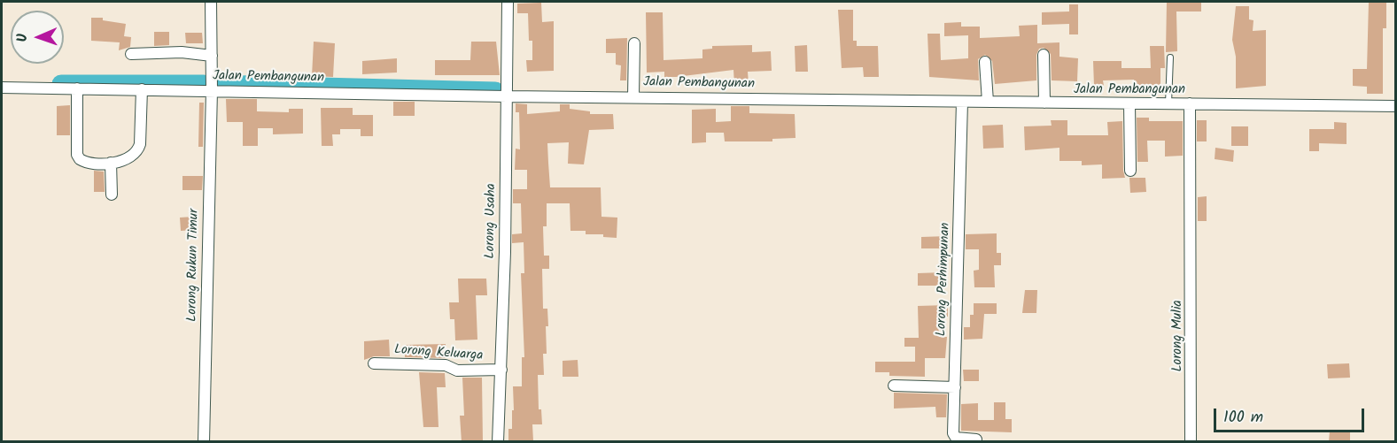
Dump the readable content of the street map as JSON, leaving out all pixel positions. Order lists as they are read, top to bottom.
{
  "streets": {
    "street": [
      "Jalan Pembangunan",
      "Lorong Usaha",
      "Lorong Rukun Timur",
      "Lorong Perhimpunan",
      "Lorong Mulia",
      "Lorong Keluarga"
    ]
  },
  "crossings": [
    ["Jalan Pembangunan", "Lorong Usaha"],
    ["Jalan Pembangunan", "Lorong Rukun Timur"],
    ["Jalan Pembangunan", "Lorong Perhimpunan"],
    ["Jalan Pembangunan", "Lorong Mulia"],
    ["Lorong Usaha", "Lorong Keluarga"]
  ],
  "scale_bar": "100 m",
  "north": "left"
}
